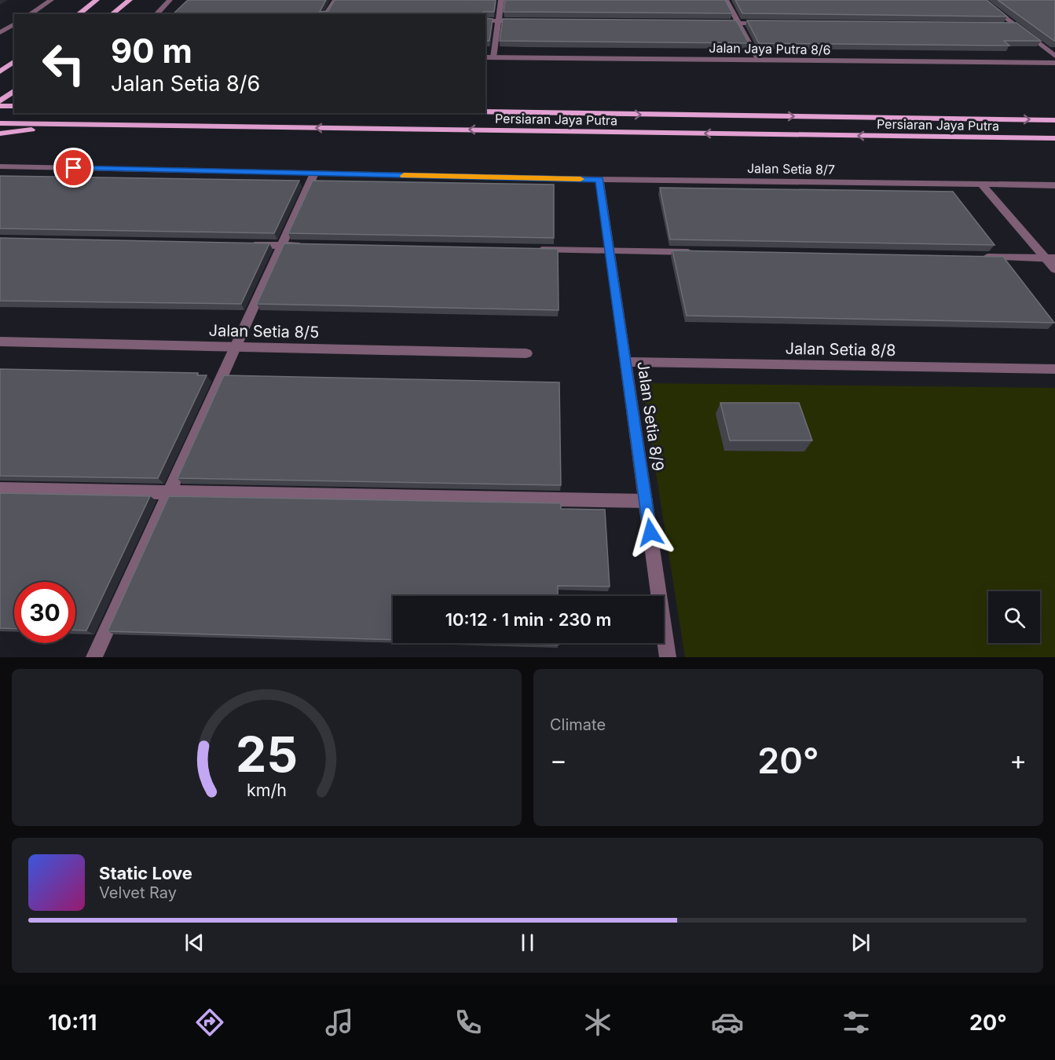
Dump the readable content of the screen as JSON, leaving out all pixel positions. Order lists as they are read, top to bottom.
{
  "streets": {
    "main road": ["Persiaran Jaya Putra"],
    "street": [
      "Jalan Jaya Putra 8/6",
      "Jalan Setia 8/7",
      "Jalan Setia 8/5",
      "Jalan Setia 8/8",
      "Jalan Setia 8/9"
    ]
  },
  "crossings": [
    ["Jalan Setia 8/7", "Jalan Setia 8/9"],
    ["Jalan Setia 8/8", "Jalan Setia 8/9"]
  ],
  "page": {
    "turn": ["90 m", "Jalan Setia 8/6"],
    "limit": "30",
    "trip": "10:12 · 1 min · 230 m",
    "tile": "Climate",
    "heat": ["−", "20°", "+"],
    "song": ["Static Love", "Velvet Ray"],
    "tabs": ["10:11", "20°"],
    "gauge": ["25", "km/h"]
  }
}
